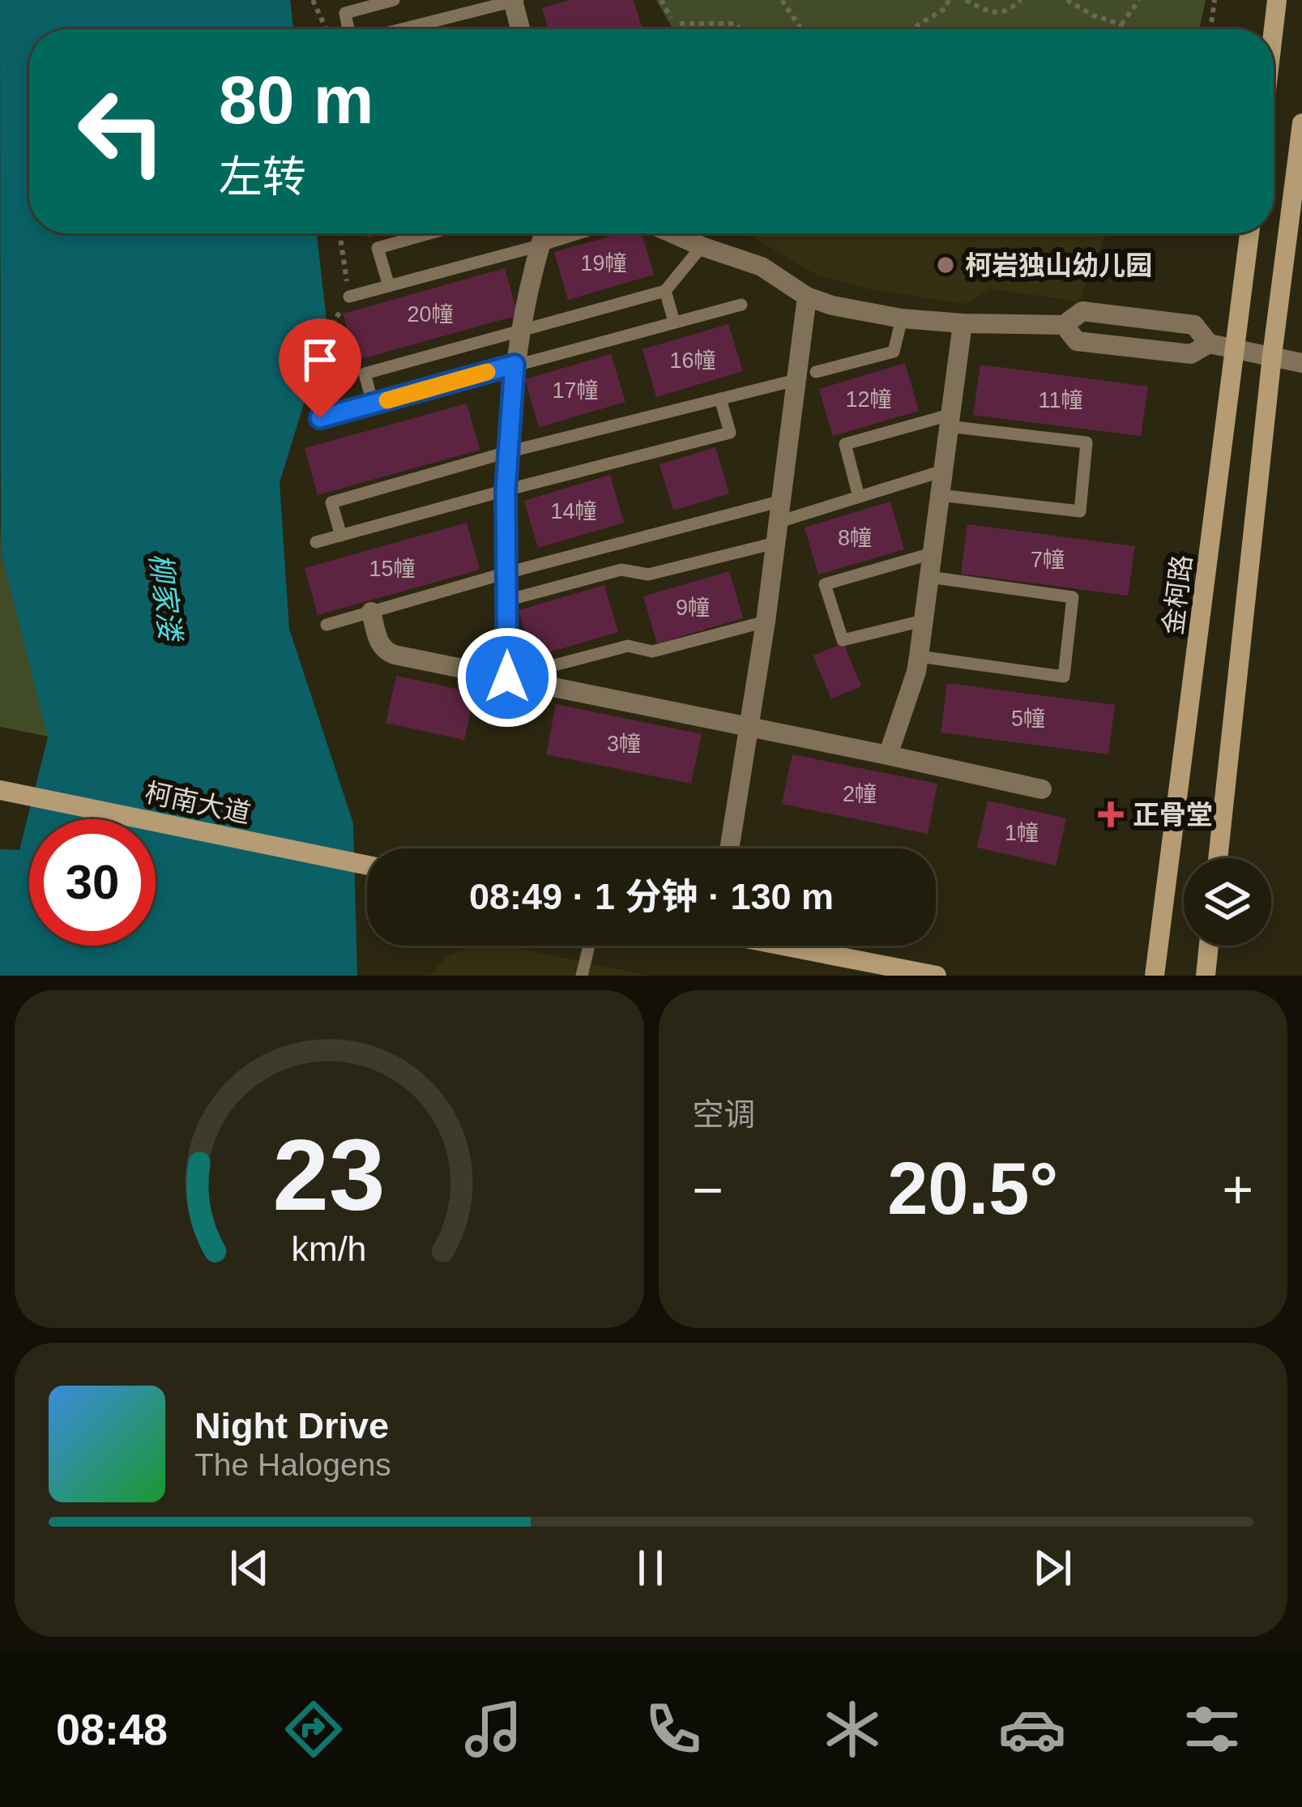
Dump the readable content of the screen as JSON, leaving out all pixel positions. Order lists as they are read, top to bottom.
{
  "streets": {
    "main road": ["金柯路", "柯南大道"]
  },
  "water": ["柳家溇"],
  "places": {
    "other": ["柯岩独山幼儿园"],
    "health": ["正骨堂"]
  },
  "house_numbers": [
    "19幢",
    "20幢",
    "16幢",
    "17幢",
    "12幢",
    "11幢",
    "14幢",
    "8幢",
    "7幢",
    "15幢",
    "9幢",
    "5幢",
    "3幢",
    "2幢",
    "1幢"
  ],
  "page": {
    "turn": ["80 m", "左转"],
    "limit": "30",
    "trip": "08:49 · 1 分钟 · 130 m",
    "tile": "空调",
    "heat": ["−", "20.5°", "+"],
    "song": ["Night Drive", "The Halogens"],
    "tabs": "08:48",
    "gauge": ["23", "km/h"]
  }
}
